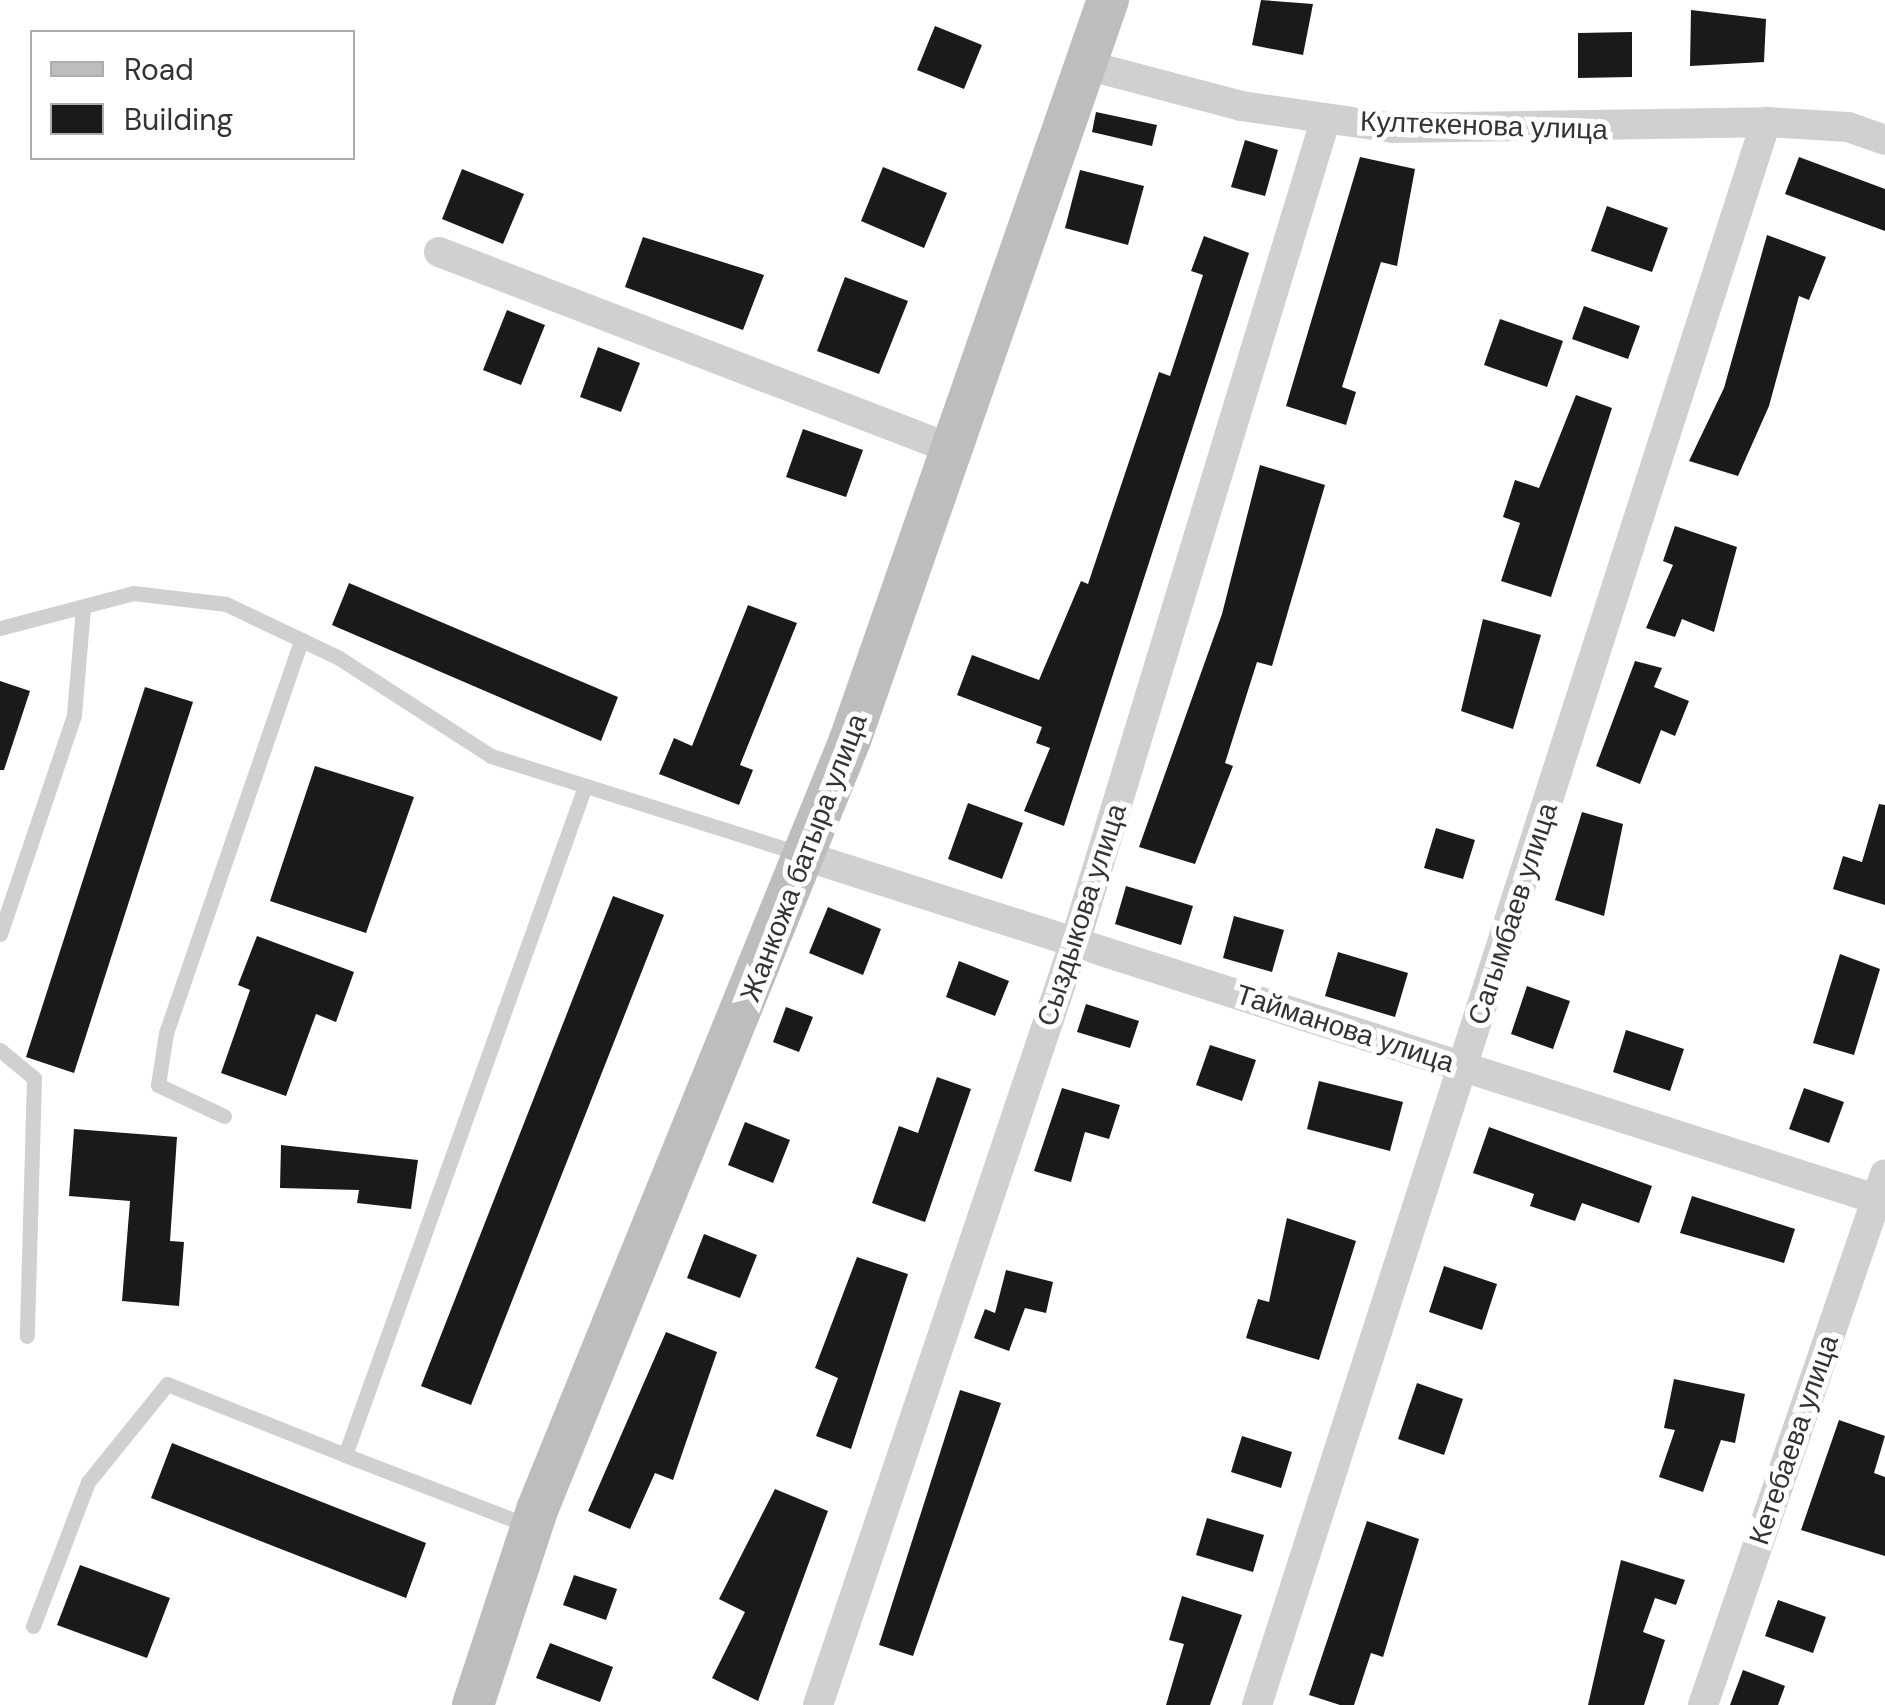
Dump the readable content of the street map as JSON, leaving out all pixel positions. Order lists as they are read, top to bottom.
{
  "streets": {
    "street": [
      "Култекенова улица",
      "Жанкожа батыра улица",
      "Сагымбаев улица",
      "Сыздыкова улица",
      "Тайманова улица",
      "Кетебаева улица"
    ]
  },
  "crossings": [
    ["Култекенова улица", "Жанкожа батыра улица"],
    ["Култекенова улица", "Сагымбаев улица"],
    ["Култекенова улица", "Сыздыкова улица"],
    ["Жанкожа батыра улица", "Тайманова улица"],
    ["Сагымбаев улица", "Тайманова улица"],
    ["Сыздыкова улица", "Тайманова улица"],
    ["Тайманова улица", "Кетебаева улица"]
  ],
  "legend": ["Road", "Building"]
}
